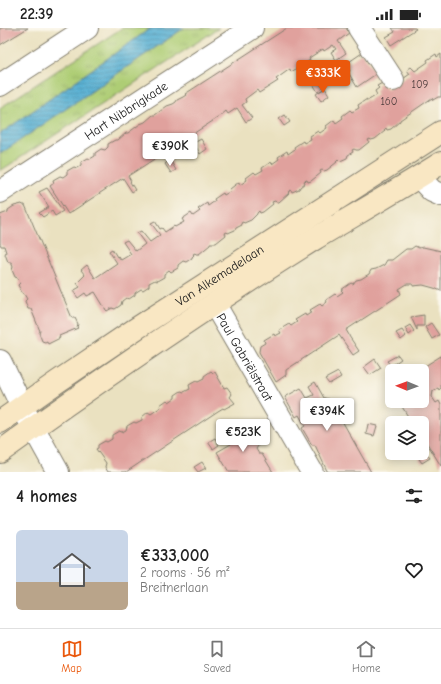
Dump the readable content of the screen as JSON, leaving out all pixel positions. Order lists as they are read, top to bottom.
{
  "streets": {
    "main road": ["Van Alkemadelaan"],
    "street": ["Hart Nibbrigkade", "Paul Gabriëlstraat"]
  },
  "crossings": [
    ["Van Alkemadelaan", "Paul Gabriëlstraat"]
  ],
  "house_numbers": ["109", "160"],
  "north": "left",
  "page": {
    "status": "22:39",
    "price": [
      "€333K",
      "€390K",
      "€394K",
      "€523K"
    ],
    "heading": "4 homes",
    "list": [
      {
        "name": "€333,000",
        "note": "2 rooms · 56 m² · Breitnerlaan"
      }
    ],
    "tabs": ["Map", "Saved", "Home"]
  }
}
